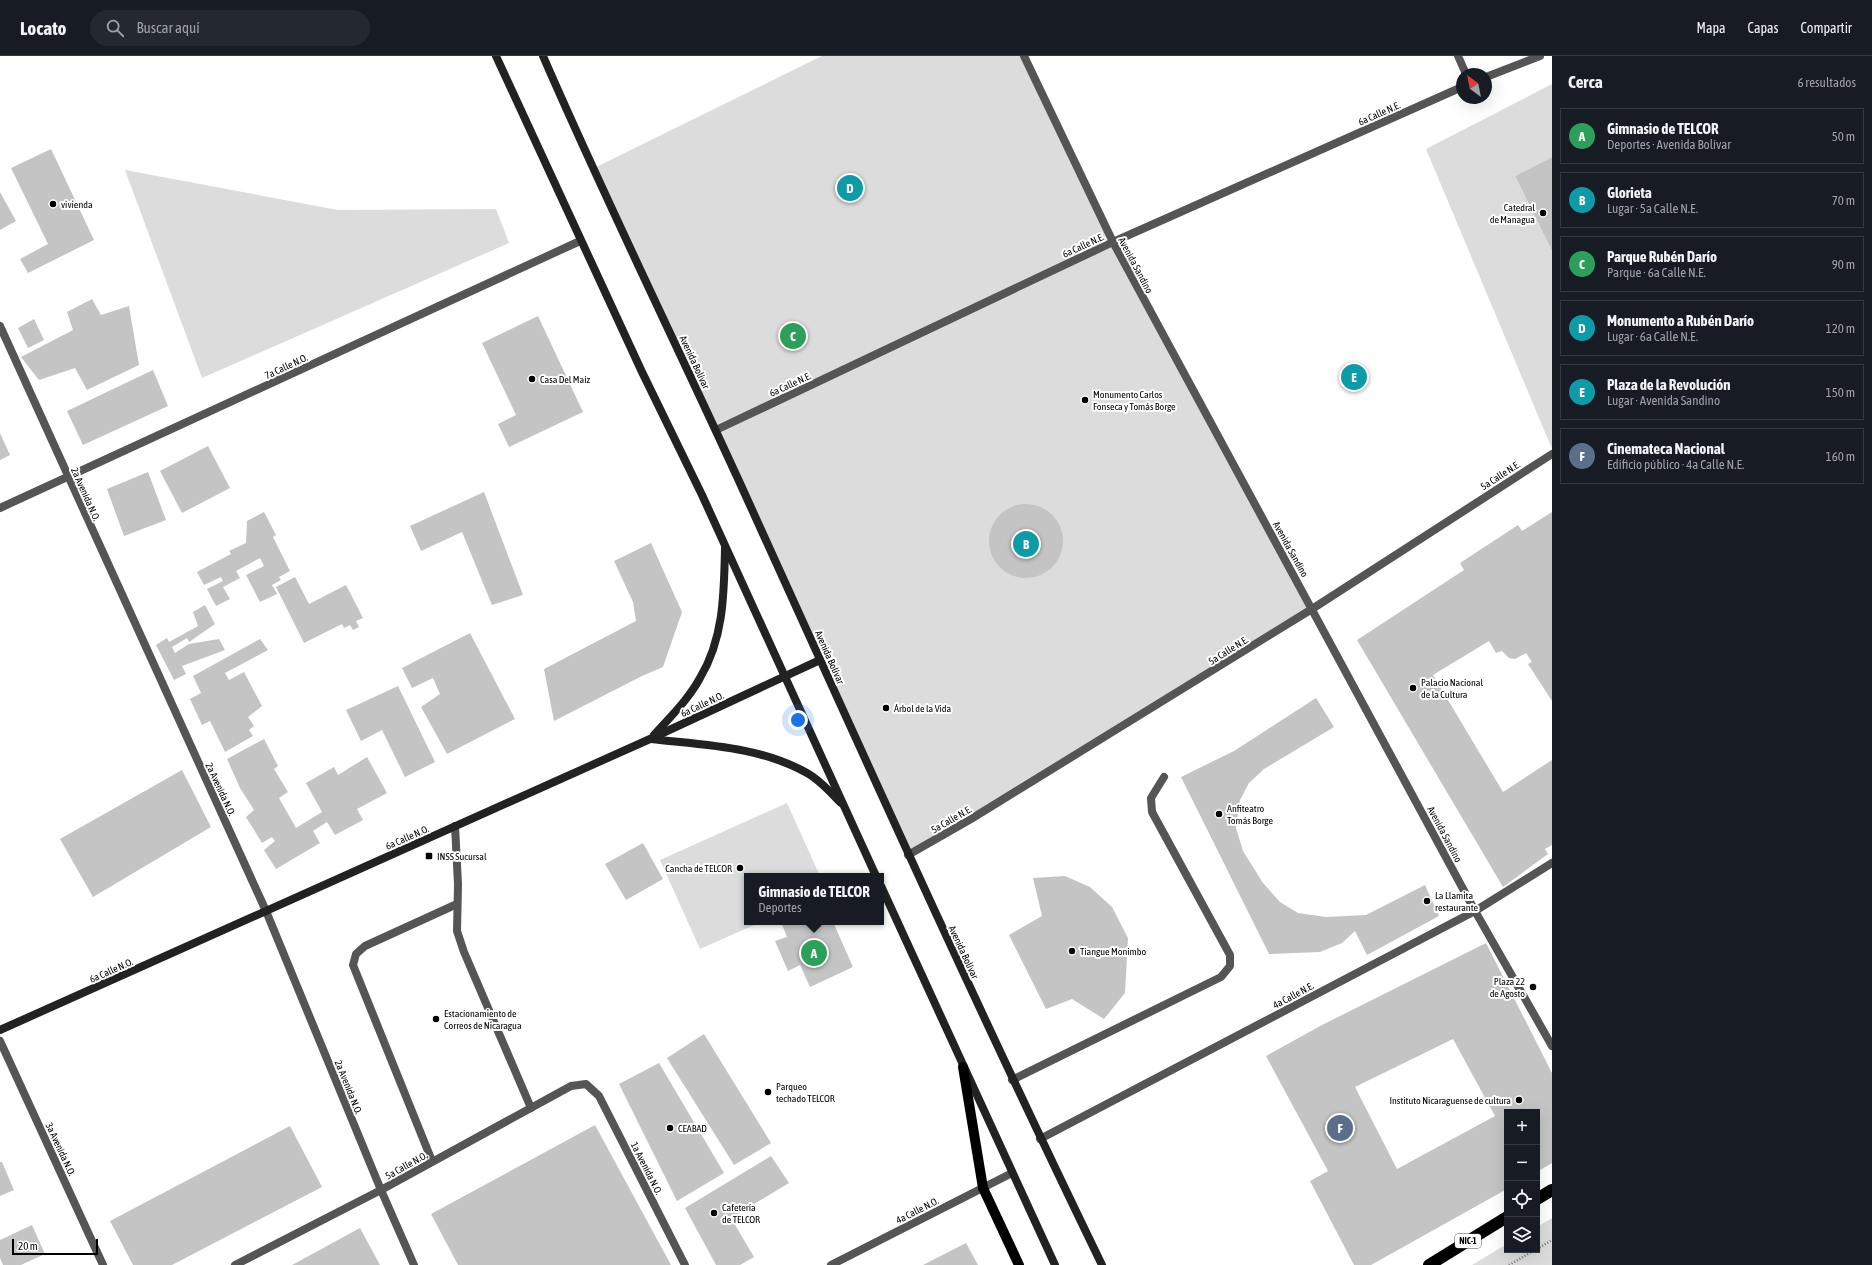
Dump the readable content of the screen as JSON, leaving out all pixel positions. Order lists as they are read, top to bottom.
{
  "streets": {
    "highway": ["NIC-1"],
    "street": [
      "6a Calle N.E.",
      "Avenida Sandino",
      "Avenida Bolívar",
      "7a Calle N.O.",
      "5a Calle N.E.",
      "2a Avenida N.O.",
      "6a Calle N.O.",
      "4a Calle N.E.",
      "3a Avenida N.O.",
      "5a Calle N.O.",
      "1a Avenida N.O.",
      "4a Calle N.O."
    ]
  },
  "crossings": [
    ["6a Calle N.E.", "Avenida Sandino"],
    ["6a Calle N.E.", "Avenida Bolívar"],
    ["Avenida Sandino", "5a Calle N.E."],
    ["Avenida Sandino", "4a Calle N.E."],
    ["Avenida Bolívar", "5a Calle N.E."],
    ["Avenida Bolívar", "6a Calle N.O."],
    ["Avenida Bolívar", "4a Calle N.E."],
    ["7a Calle N.O.", "2a Avenida N.O."],
    ["2a Avenida N.O.", "6a Calle N.O."],
    ["2a Avenida N.O.", "5a Calle N.O."],
    ["5a Calle N.O.", "1a Avenida N.O."]
  ],
  "places": {
    "other": [
      "vivienda",
      "Catedral de Managua",
      "Casa Del Maíz",
      "Monumento Carlos Fonseca y Tomás Borge",
      "Palacio Nacional de la Cultura",
      "Árbol de la Vida",
      "Anfiteatro Tomás Borge",
      "Cancha de TELCOR",
      "La Llamita restaurante",
      "Tiangue Monimbo",
      "Plaza 22 de Agosto",
      "Estacionamiento de Correos de Nicaragua",
      "Parqueo techado TELCOR",
      "Instituto Nicaraguense de cultura",
      "CEABAD",
      "Cafetería de TELCOR"
    ],
    "transit": ["INSS Sucursal"]
  },
  "scale_bar": "20 m",
  "north": "top left",
  "page": {
    "header": "Locato",
    "search": "Buscar aquí",
    "nav": ["Mapa", "Capas", "Compartir"],
    "heading": ["Cerca", "6 resultados"],
    "list": [
      {
        "mark": "A",
        "name": "Gimnasio de TELCOR",
        "note": "Deportes · Avenida Bolívar",
        "value": "50 m"
      },
      {
        "mark": "B",
        "name": "Glorieta",
        "note": "Lugar · 5a Calle N.E.",
        "value": "70 m"
      },
      {
        "mark": "C",
        "name": "Parque Rubén Darío",
        "note": "Parque · 6a Calle N.E.",
        "value": "90 m"
      },
      {
        "mark": "D",
        "name": "Monumento a Rubén Darío",
        "note": "Lugar · 6a Calle N.E.",
        "value": "120 m"
      },
      {
        "mark": "E",
        "name": "Plaza de la Revolución",
        "note": "Lugar · Avenida Sandino",
        "value": "150 m"
      },
      {
        "mark": "F",
        "name": "Cinemateca Nacional",
        "note": "Edificio público · 4a Calle N.E.",
        "value": "160 m"
      }
    ],
    "pins": [
      "D",
      "C",
      "E",
      "B",
      "A",
      "F"
    ],
    "popup": ["Gimnasio de TELCOR", "Deportes"],
    "map_buttons": ["+", "−"],
    "scale": "20 m"
  }
}
